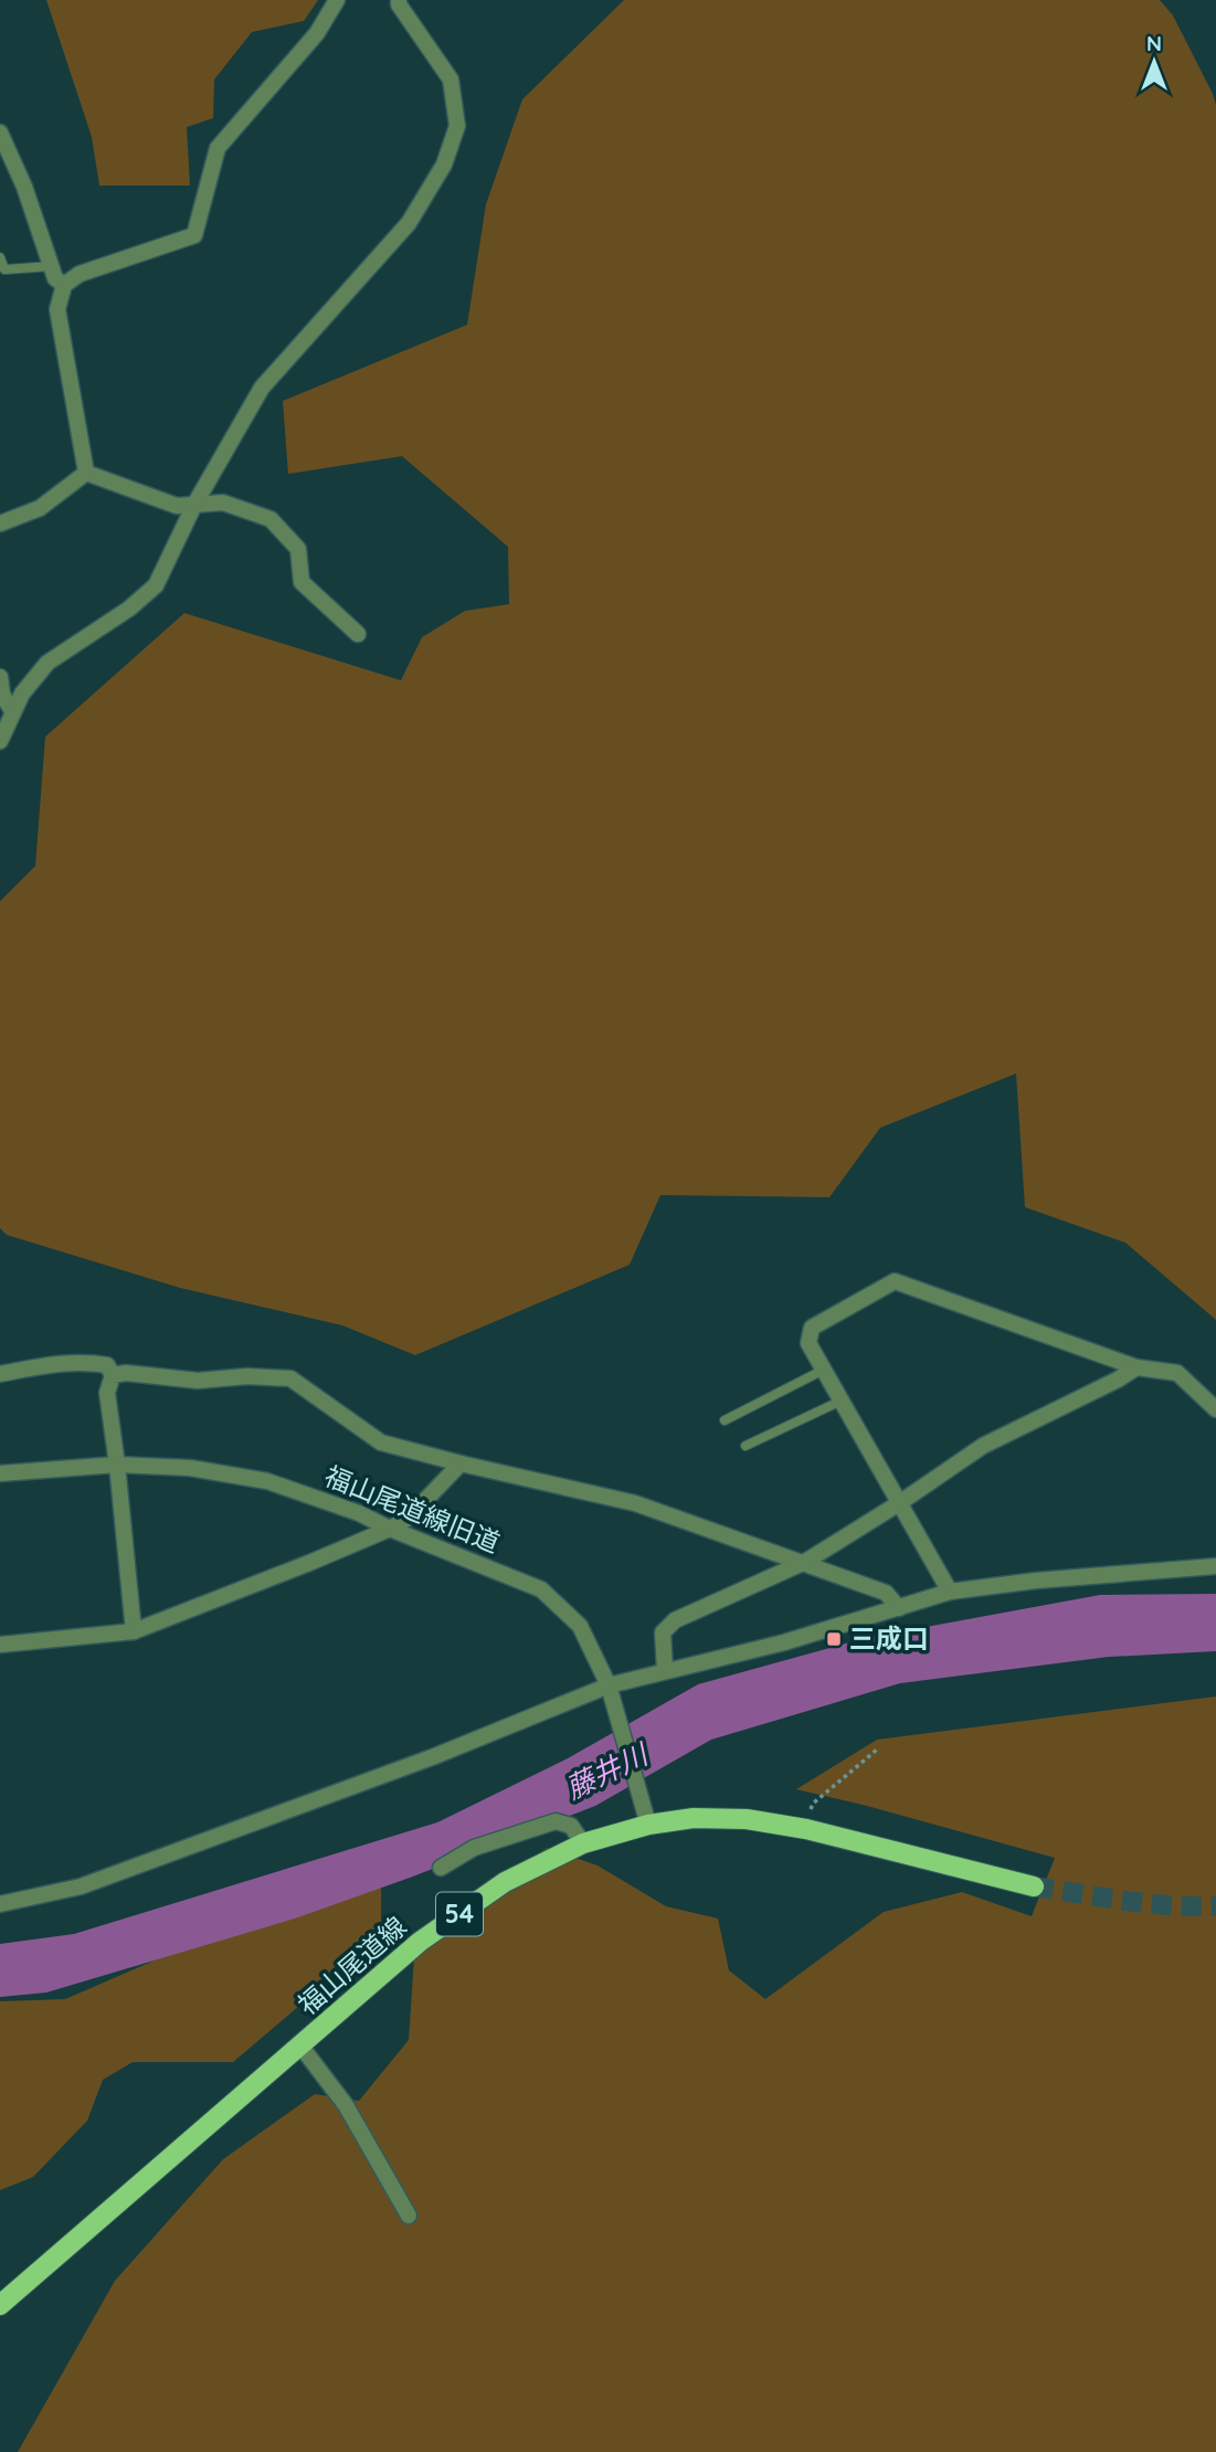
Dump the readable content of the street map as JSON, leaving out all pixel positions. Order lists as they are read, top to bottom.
{
  "streets": {
    "main road": ["54", "福山尾道線"],
    "street": ["福山尾道線旧道"]
  },
  "crossings": [
    ["福山尾道線旧道", "福山尾道線"]
  ],
  "water": ["藤井川"],
  "places": {
    "transit": ["三成口"]
  },
  "north": "top"
}
